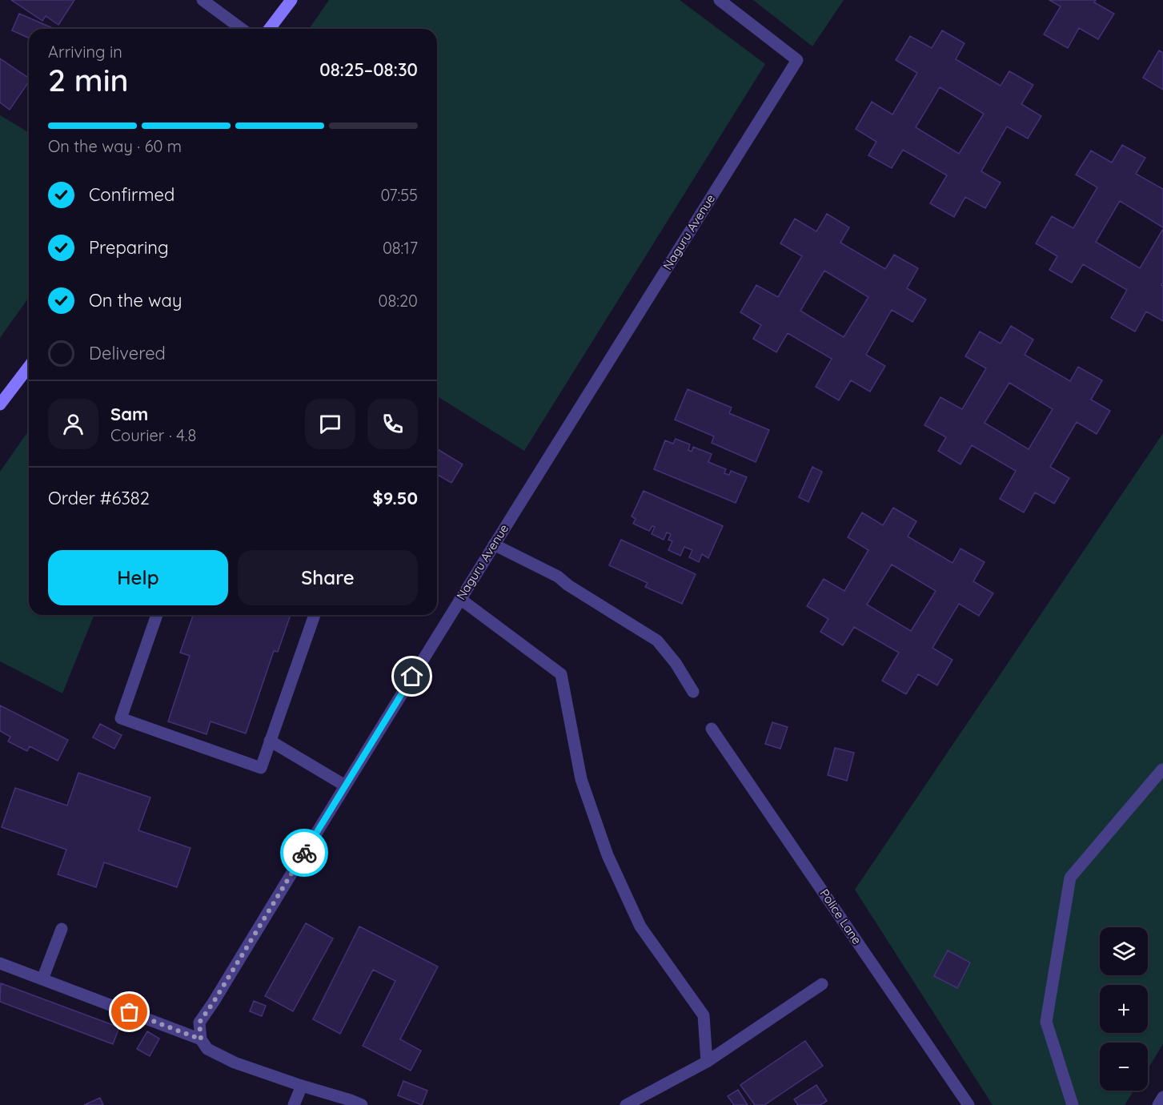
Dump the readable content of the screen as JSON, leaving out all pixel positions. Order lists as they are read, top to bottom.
{
  "streets": {
    "street": ["Naguru Avenue", "Police Lane"]
  },
  "page": {
    "heading": ["2 min", "Arriving in", "08:25–08:30"],
    "panel": [
      "Sam",
      "Courier · 4.8",
      "Order #6382",
      "$9.50"
    ],
    "bar": "On the way · 60 m",
    "list": [
      ["Confirmed", "07:55"],
      ["Preparing", "08:17"],
      ["On the way", "08:20"],
      "Delivered"
    ],
    "buttons": ["Help", "Share"],
    "map_buttons": ["+", "−"]
  }
}
